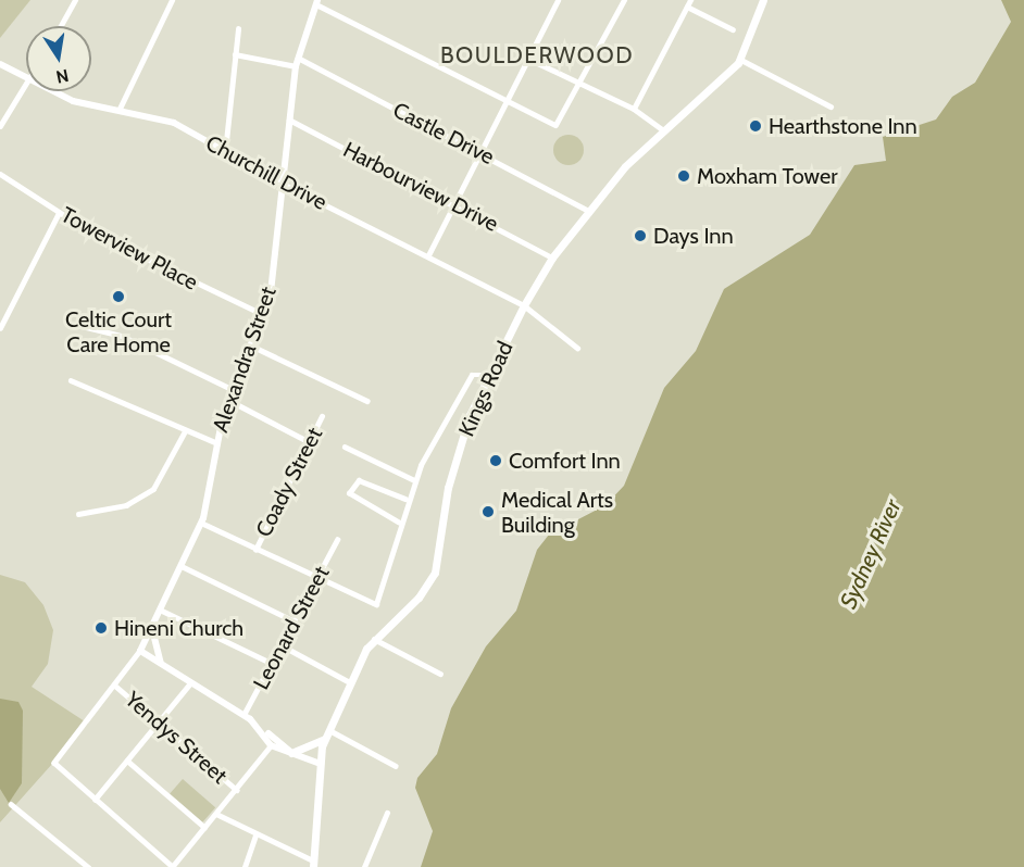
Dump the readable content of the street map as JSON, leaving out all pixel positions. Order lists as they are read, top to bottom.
{
  "streets": {
    "main road": ["Churchill Drive", "Alexandra Street", "Kings Road"],
    "street": [
      "Castle Drive",
      "Harbourview Drive",
      "Towerview Place",
      "Coady Street",
      "Leonard Street",
      "Yendys Street"
    ]
  },
  "crossings": [
    ["Castle Drive", "Alexandra Street"],
    ["Castle Drive", "Kings Road"],
    ["Churchill Drive", "Alexandra Street"],
    ["Churchill Drive", "Kings Road"],
    ["Harbourview Drive", "Alexandra Street"],
    ["Harbourview Drive", "Kings Road"],
    ["Towerview Place", "Alexandra Street"]
  ],
  "districts": ["BOULDERWOOD"],
  "water": ["Sydney River"],
  "places": [
    "Hearthstone Inn",
    "Moxham Tower",
    "Days Inn",
    "Celtic Court Care Home",
    "Comfort Inn",
    "Medical Arts Building",
    "Hineni Church"
  ],
  "north": "bottom"
}
